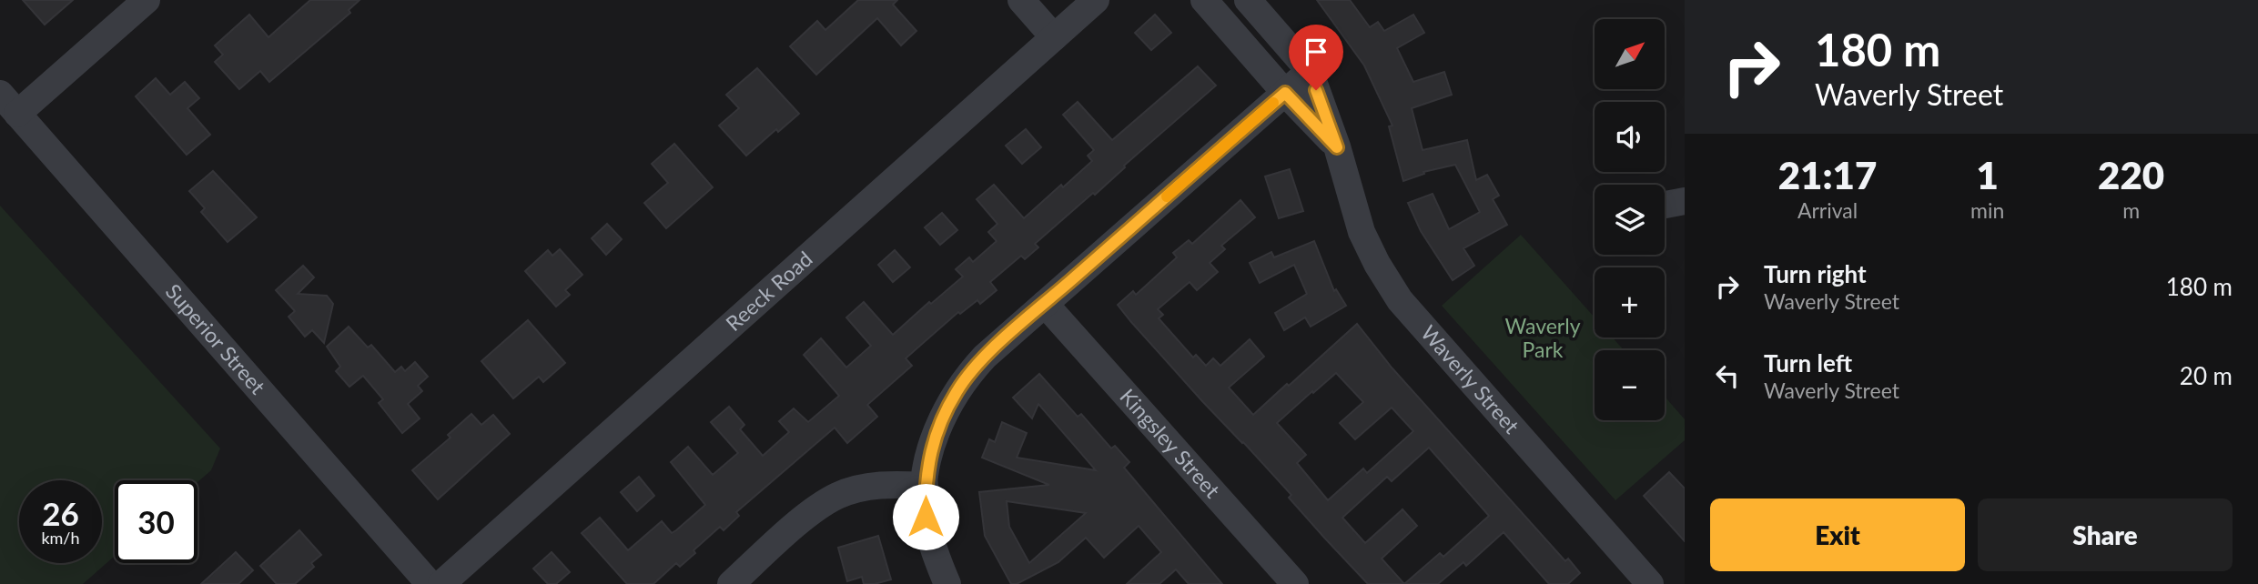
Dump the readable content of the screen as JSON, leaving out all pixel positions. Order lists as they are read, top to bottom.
{
  "streets": {
    "street": [
      "Reeck Road",
      "Superior Street",
      "Waverly Street",
      "Kingsley Street"
    ]
  },
  "parks": ["Waverly Park"],
  "north": "top right",
  "page": {
    "turn": ["180 m", "Waverly Street"],
    "map_buttons": ["+", "−"],
    "eta": [
      "21:17",
      "Arrival",
      "1",
      "min",
      "220",
      "m"
    ],
    "list": [
      {
        "name": "Turn right",
        "note": "Waverly Street",
        "value": "180 m"
      },
      {
        "name": "Turn left",
        "note": "Waverly Street",
        "value": "20 m"
      }
    ],
    "speed": "26 km/h",
    "limit": "30",
    "buttons": ["Exit", "Share"]
  }
}
